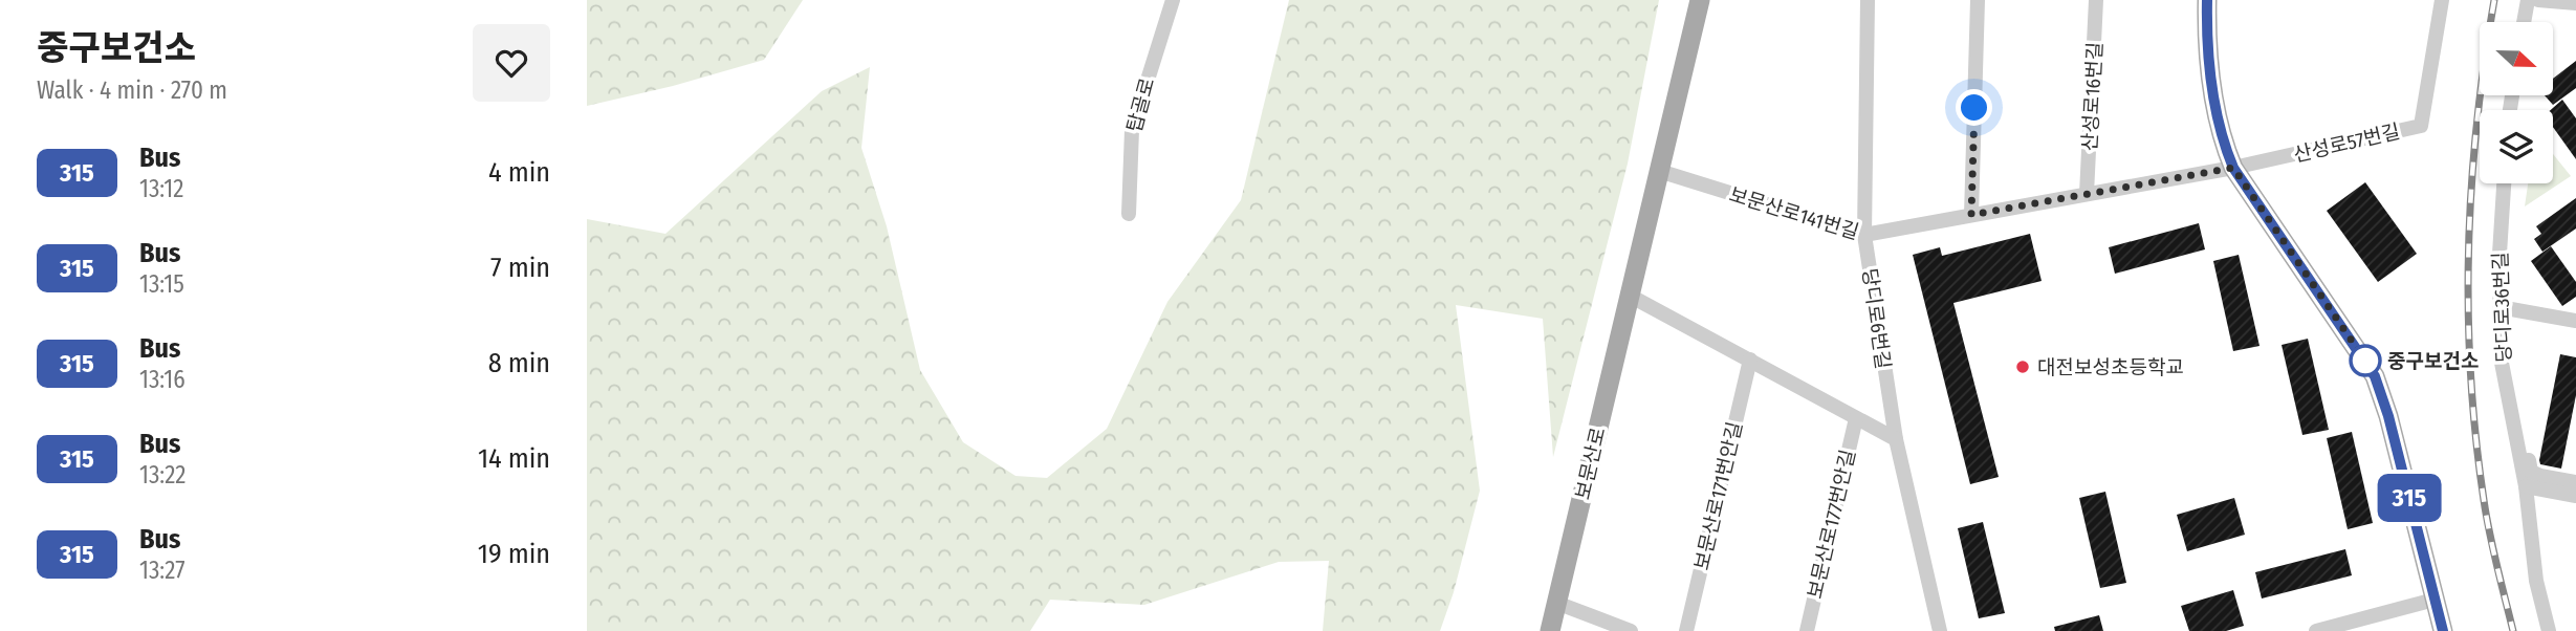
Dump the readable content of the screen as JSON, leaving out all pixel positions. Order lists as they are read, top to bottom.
{
  "streets": {
    "main road": ["보문산로"],
    "street": [
      "산성로16번길",
      "탑골로",
      "산성로57번길",
      "보문산로141번길",
      "당디로36번길",
      "당디로6번길",
      "보문산로171번안길",
      "보문산로177번안길"
    ]
  },
  "crossings": [
    ["산성로16번길", "보문산로141번길"],
    ["산성로57번길", "보문산로141번길"],
    ["보문산로141번길", "당디로6번길"],
    ["보문산로141번길", "보문산로"]
  ],
  "places": ["중구보건소", "대전보성초등학교"],
  "lines": ["bus line 315"],
  "north": "right",
  "page": {
    "heading": ["중구보건소", "Walk · 4 min · 270 m"],
    "on_map": "315",
    "list": [
      {
        "mark": "315",
        "name": "Bus",
        "note": "13:12",
        "value": "4 min"
      },
      {
        "mark": "315",
        "name": "Bus",
        "note": "13:15",
        "value": "7 min"
      },
      {
        "mark": "315",
        "name": "Bus",
        "note": "13:16",
        "value": "8 min"
      },
      {
        "mark": "315",
        "name": "Bus",
        "note": "13:22",
        "value": "14 min"
      },
      {
        "mark": "315",
        "name": "Bus",
        "note": "13:27",
        "value": "19 min"
      }
    ]
  }
}
